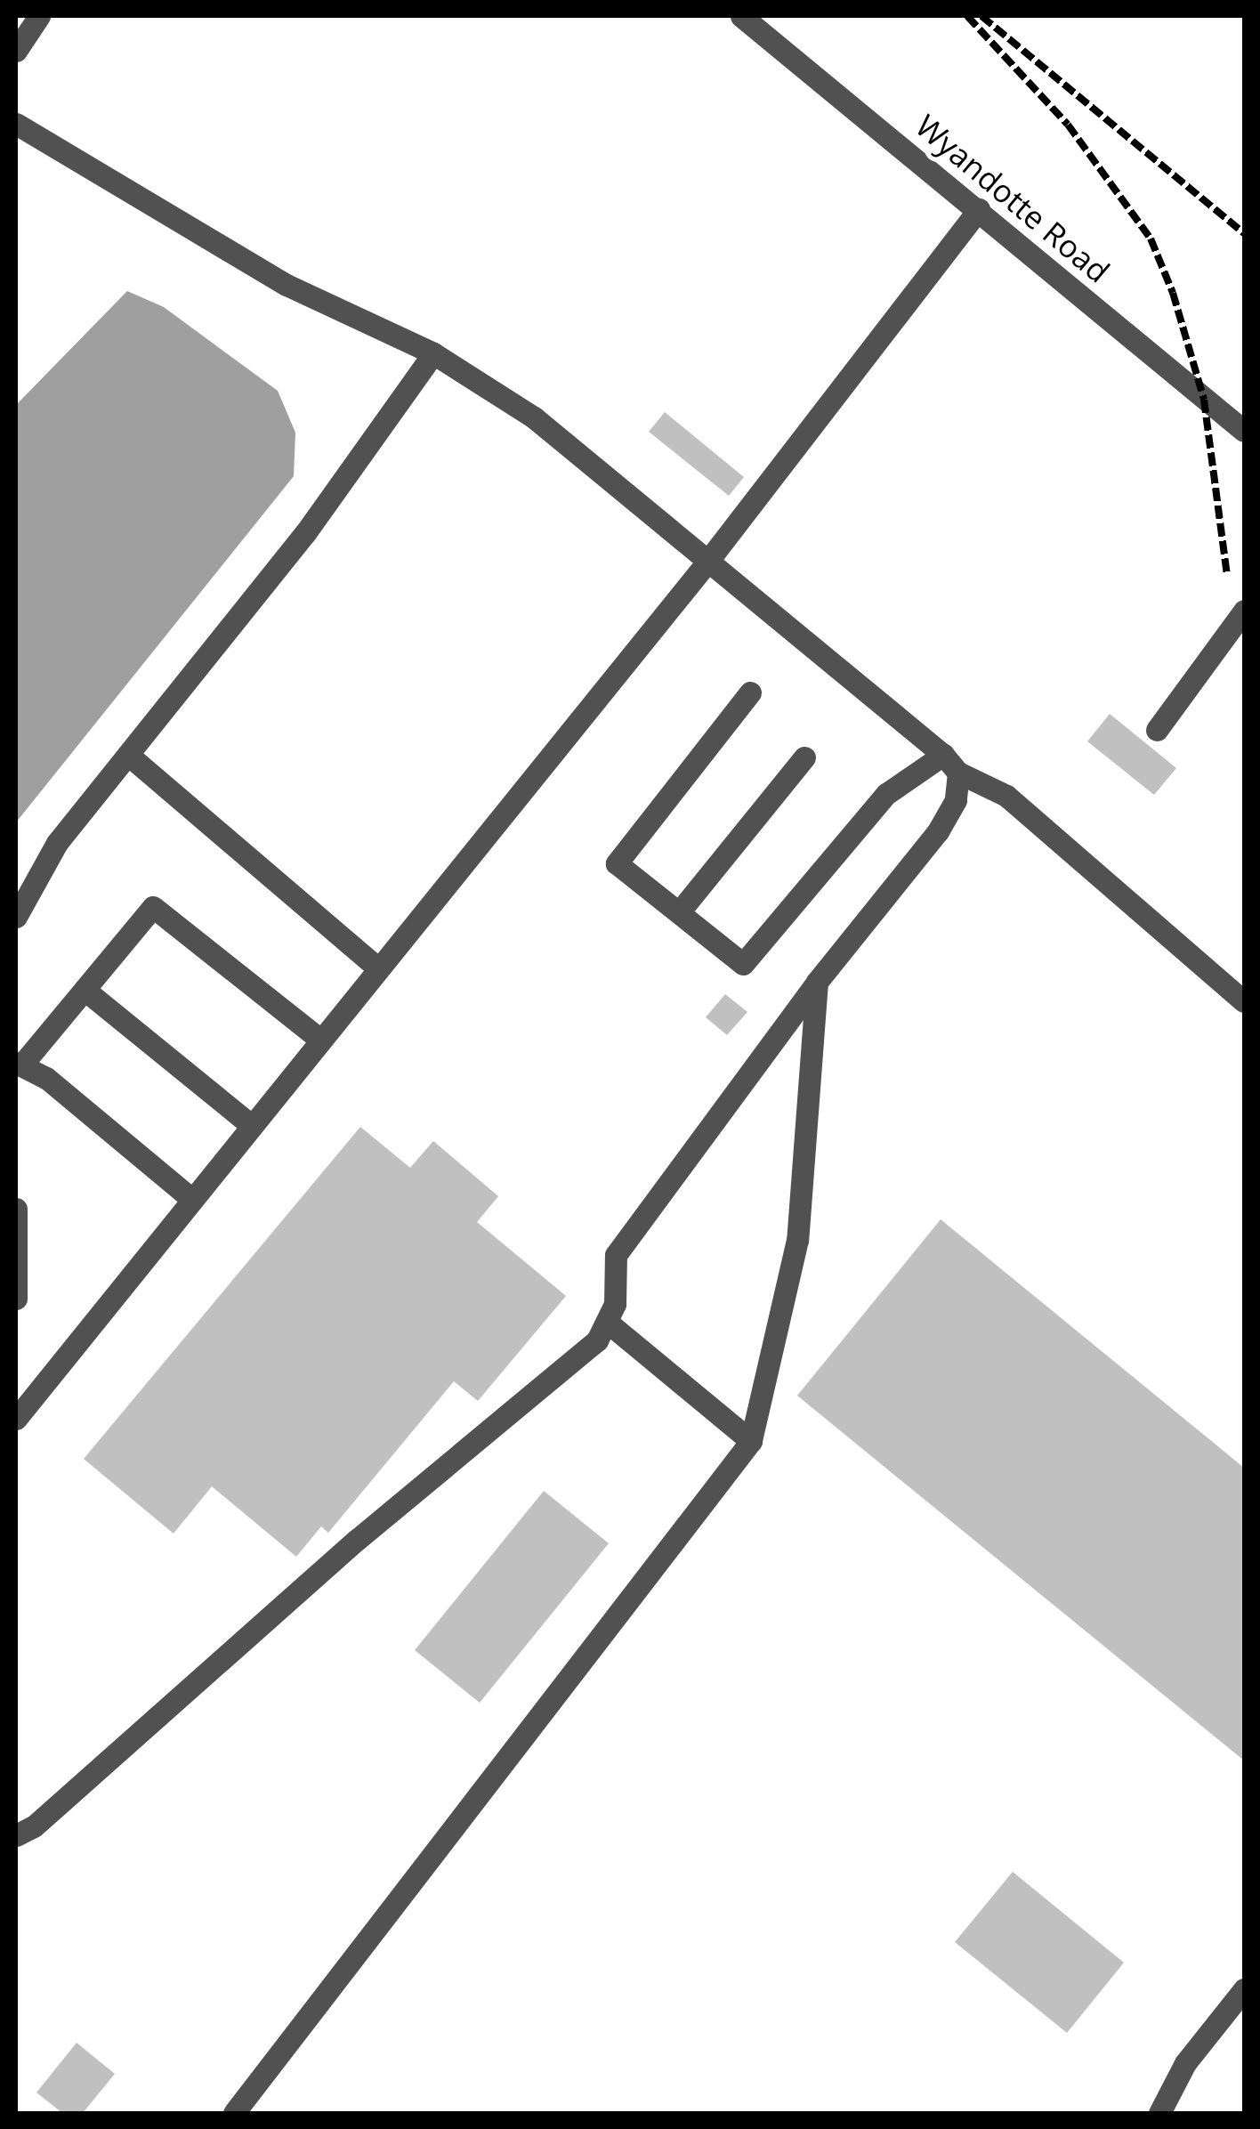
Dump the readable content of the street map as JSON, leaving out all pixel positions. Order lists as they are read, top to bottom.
{
  "streets": {
    "street": ["Wyandotte Road"]
  }
}
